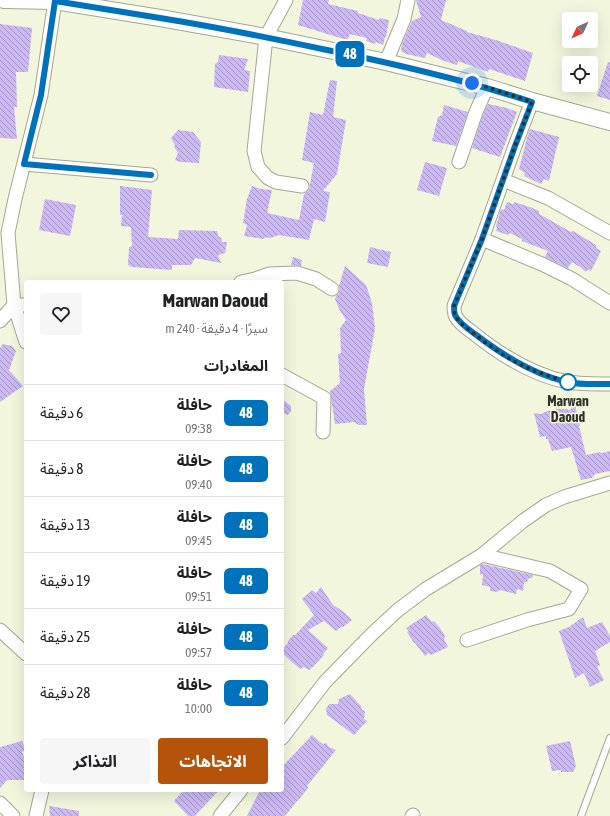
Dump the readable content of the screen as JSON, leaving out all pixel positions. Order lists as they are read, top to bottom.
{
  "places": ["Marwan Daoud"],
  "lines": ["bus line 48"],
  "north": "bottom left",
  "page": {
    "on_map": "48",
    "heading": [
      ["Marwan Daoud", "سيرًا · 4 دقيقة · 240 m"],
      "المغادرات"
    ],
    "list": [
      {
        "mark": "48",
        "name": "حافلة",
        "note": "09:38",
        "value": "6 دقيقة"
      },
      {
        "mark": "48",
        "name": "حافلة",
        "note": "09:40",
        "value": "8 دقيقة"
      },
      {
        "mark": "48",
        "name": "حافلة",
        "note": "09:45",
        "value": "13 دقيقة"
      },
      {
        "mark": "48",
        "name": "حافلة",
        "note": "09:51",
        "value": "19 دقيقة"
      },
      {
        "mark": "48",
        "name": "حافلة",
        "note": "09:57",
        "value": "25 دقيقة"
      },
      {
        "mark": "48",
        "name": "حافلة",
        "note": "10:00",
        "value": "28 دقيقة"
      }
    ],
    "buttons": ["الاتجاهات", "التذاكر"]
  }
}
